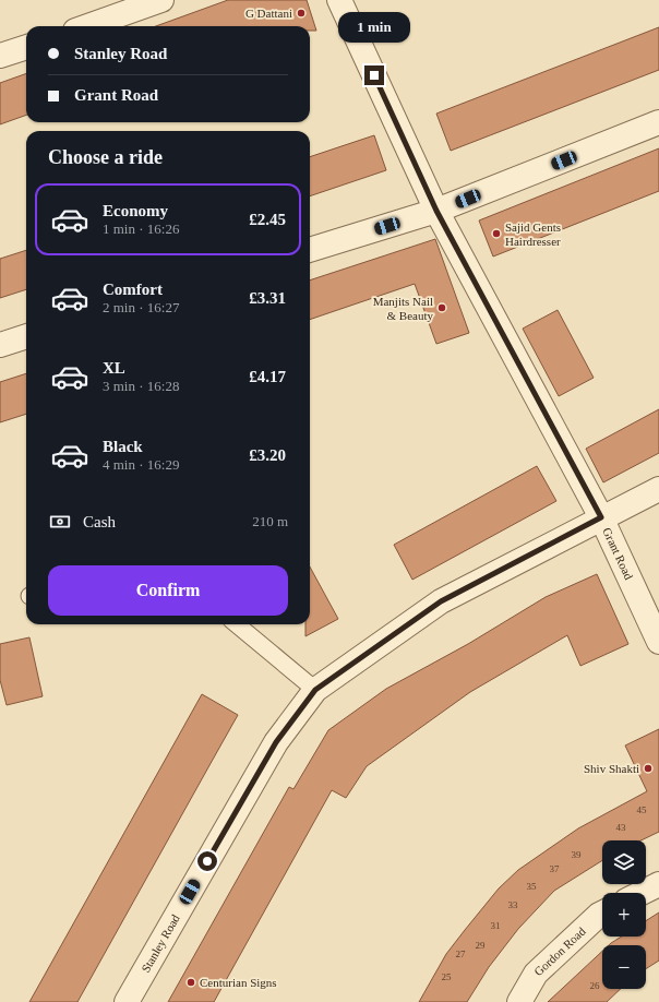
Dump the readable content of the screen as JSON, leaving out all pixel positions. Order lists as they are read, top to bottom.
{
  "streets": {
    "street": ["Grant Road", "Stanley Road", "Gordon Road"]
  },
  "crossings": [
    ["Grant Road", "Stanley Road"]
  ],
  "places": [
    "G Dattani",
    "Sajid Gents Hairdresser",
    "Manjits Nail & Beauty",
    "Shiv Shakti",
    "Centurian Signs"
  ],
  "house_numbers": [
    "45",
    "43",
    "39",
    "37",
    "35",
    "33",
    "31",
    "29",
    "27",
    "25",
    "26"
  ],
  "page": {
    "bubble": "1 min",
    "banner": ["Stanley Road", "Grant Road"],
    "heading": "Choose a ride",
    "list": [
      {
        "name": "Economy",
        "note": "1 min · 16:26",
        "value": "£2.45"
      },
      {
        "name": "Comfort",
        "note": "2 min · 16:27",
        "value": "£3.31"
      },
      {
        "name": "XL",
        "note": "3 min · 16:28",
        "value": "£4.17"
      },
      {
        "name": "Black",
        "note": "4 min · 16:29",
        "value": "£3.20"
      }
    ],
    "pay": ["Cash", "210 m"],
    "buttons": "Confirm",
    "map_buttons": ["+", "−"]
  }
}
